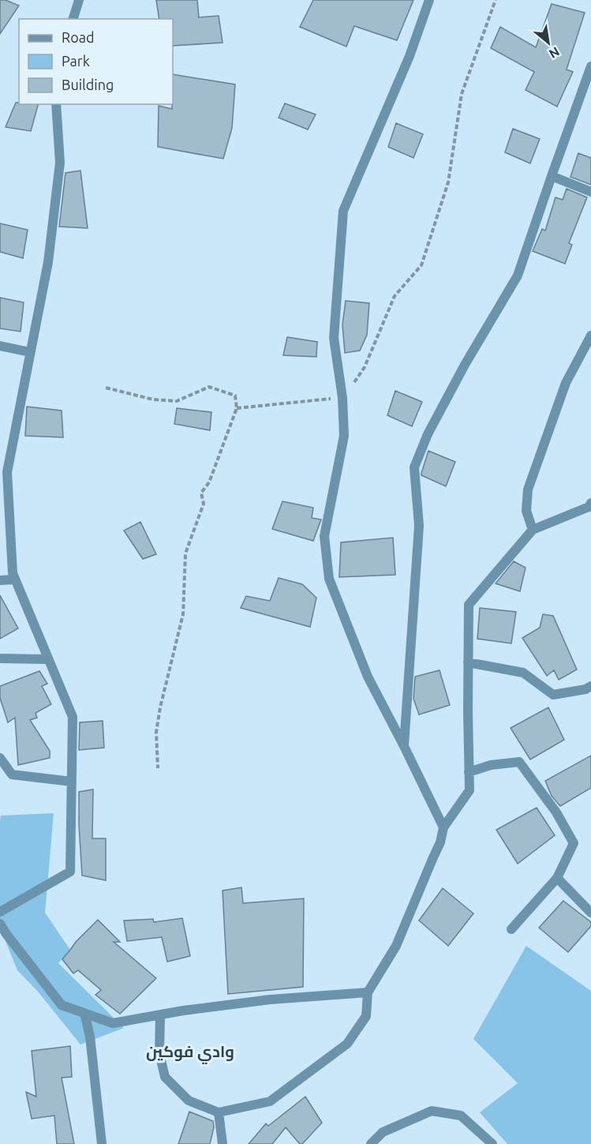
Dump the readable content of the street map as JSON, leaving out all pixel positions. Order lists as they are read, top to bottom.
{
  "districts": ["وادي فوكين"],
  "legend": ["Road", "Park", "Building"],
  "north": "bottom right"
}
